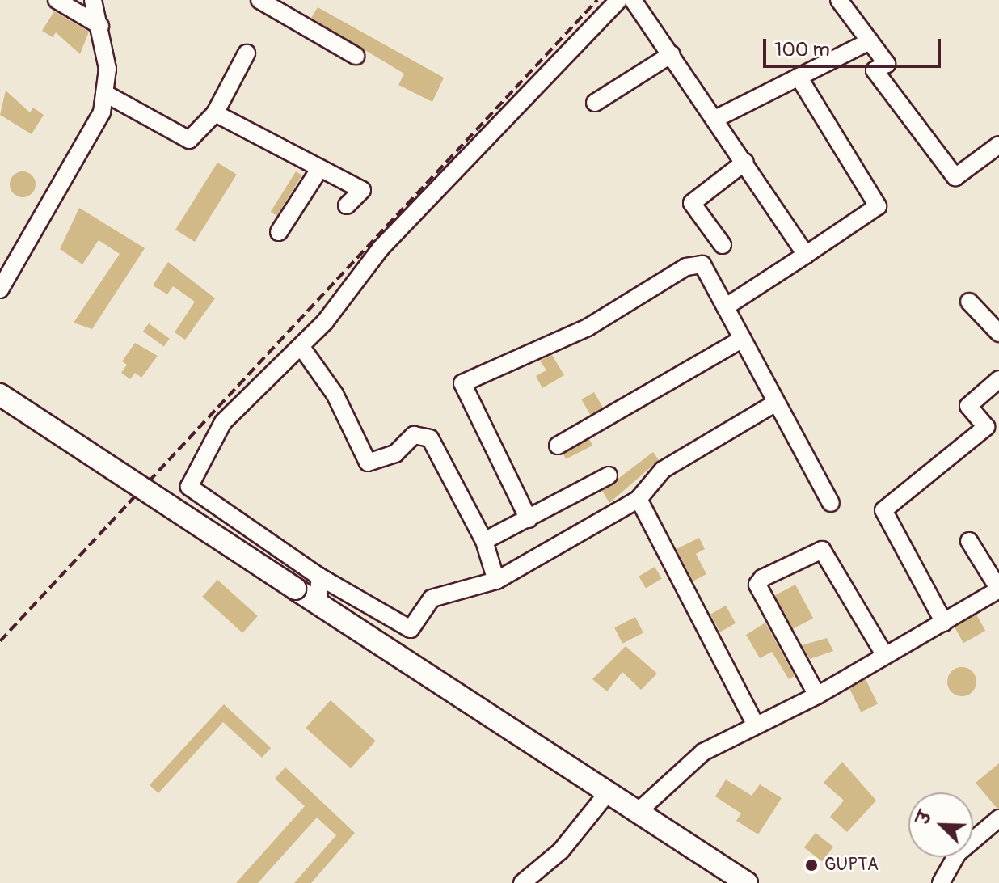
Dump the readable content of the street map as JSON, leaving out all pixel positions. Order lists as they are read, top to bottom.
{
  "places": ["GUPTA"],
  "scale_bar": "100 m",
  "north": "top left"
}
